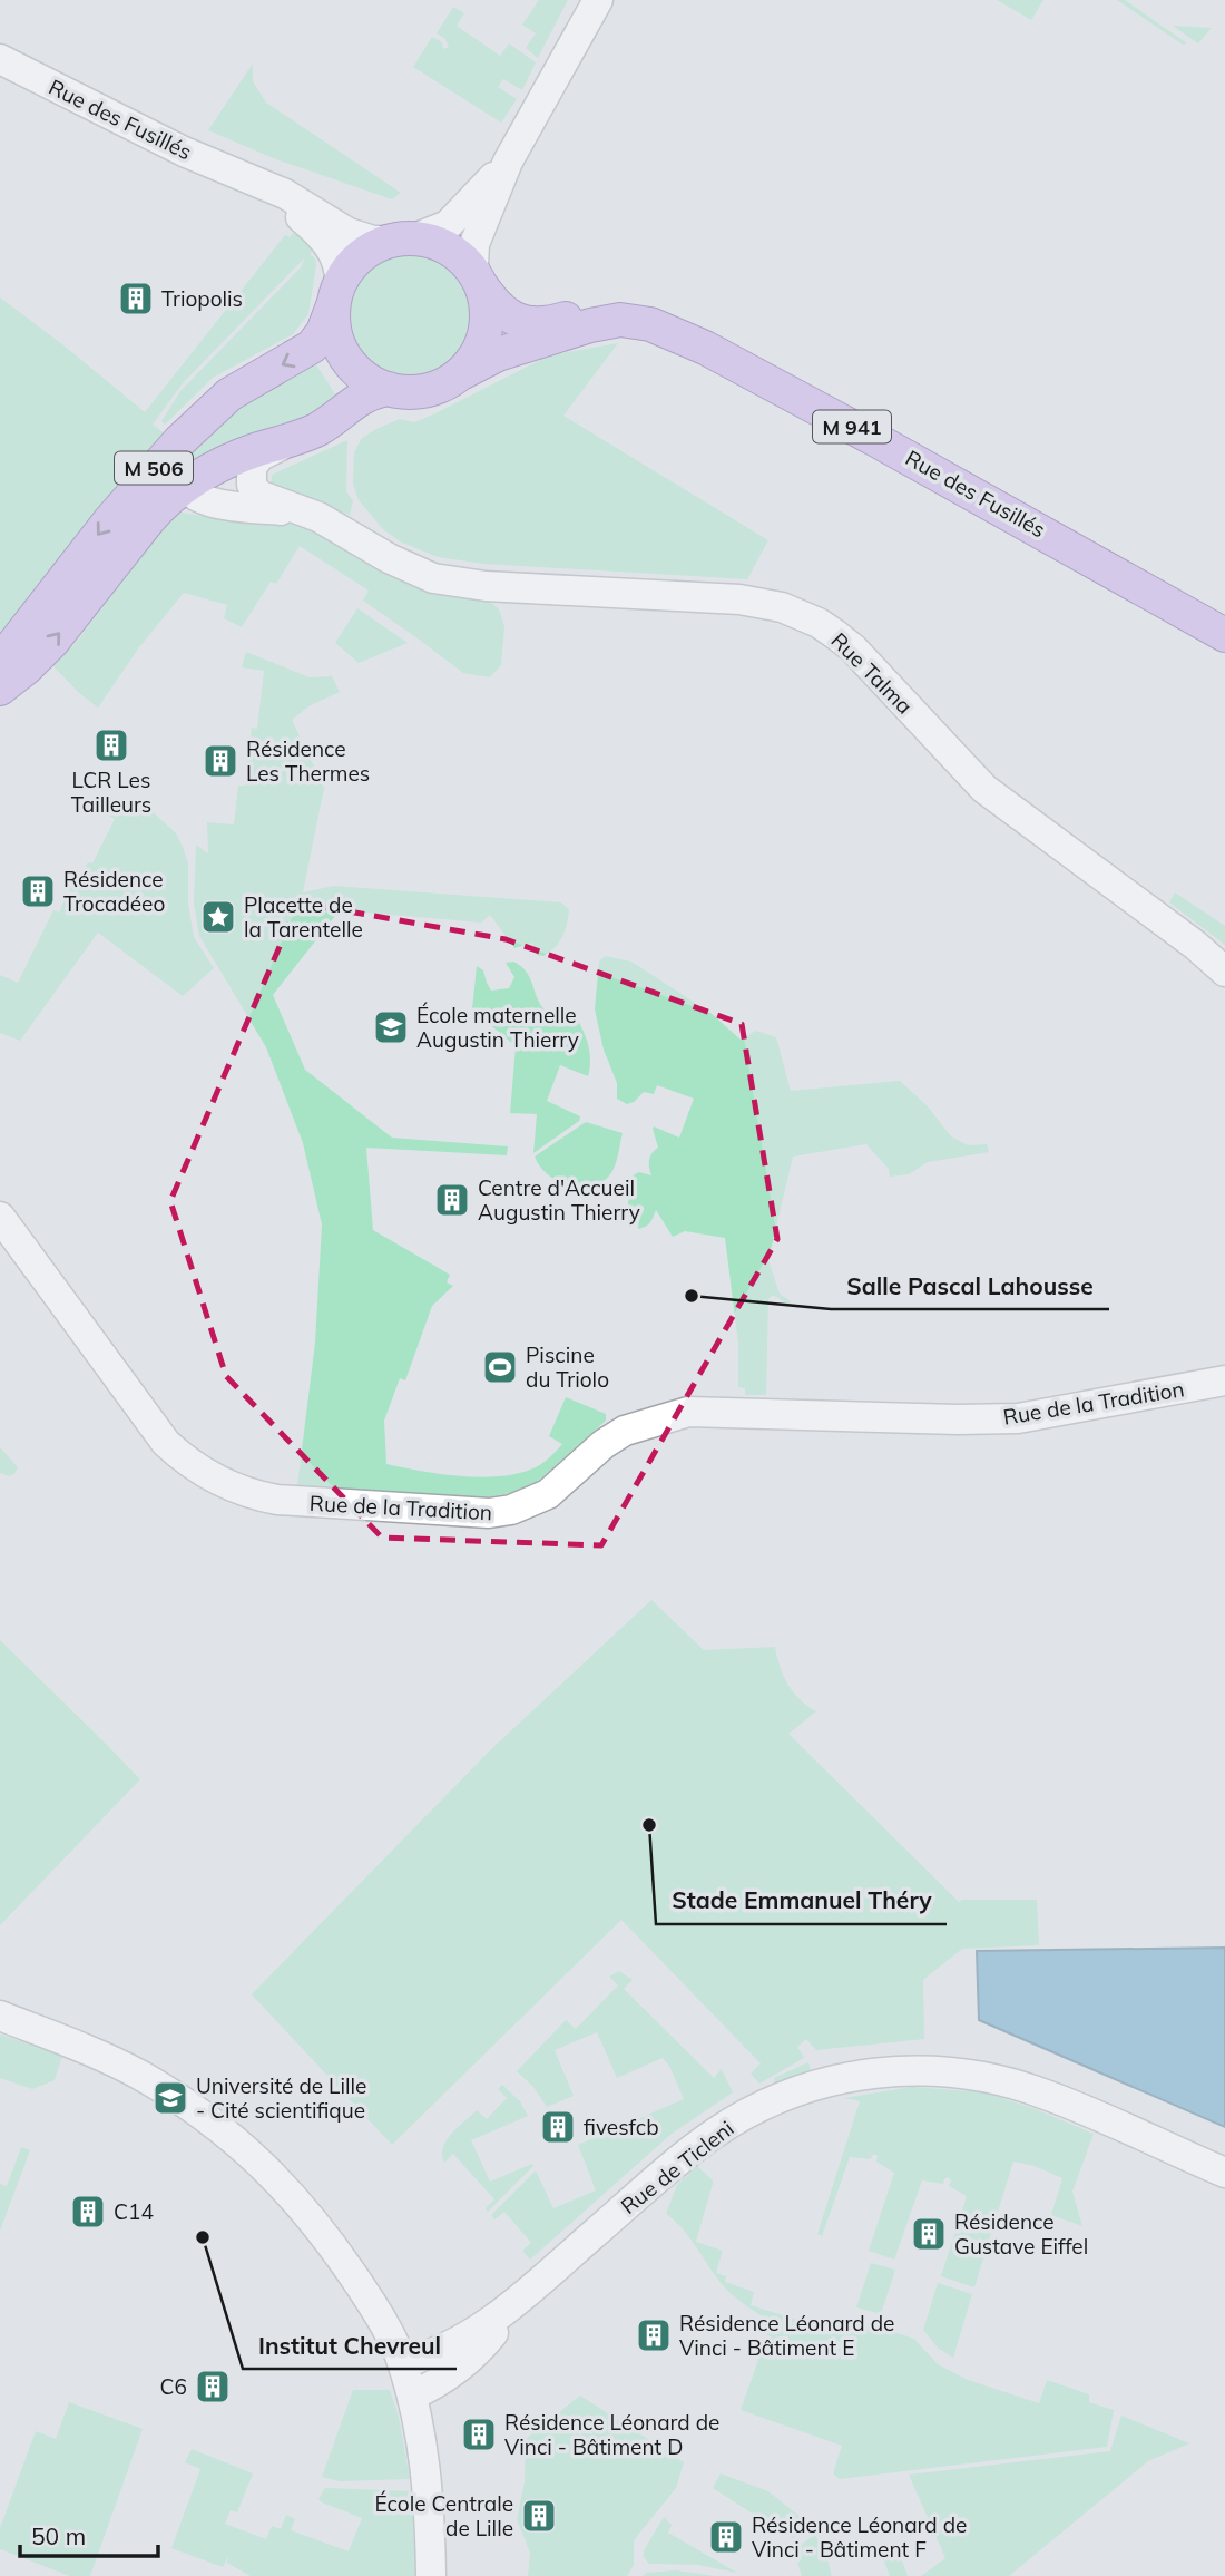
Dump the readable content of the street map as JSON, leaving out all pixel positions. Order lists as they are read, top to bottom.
{
  "streets": {
    "main road": ["Rue des Fusillés", "M 941", "M 506"],
    "street": ["Rue Talma", "Rue de la Tradition", "Rue de Ticleni"]
  },
  "crossings": [
    ["Rue des Fusillés", "M 506"],
    ["M 506", "Rue Talma"]
  ],
  "places": {
    "building": [
      "Triopolis",
      "LCR Les Tailleurs",
      "Résidence Les Thermes",
      "Résidence Trocadéeo",
      "Centre d'Accueil Augustin Thierry",
      "fivesfcb",
      "C14",
      "Résidence Gustave Eiffel",
      "Résidence Léonard de Vinci - Bâtiment E",
      "C6",
      "Résidence Léonard de Vinci - Bâtiment D",
      "École Centrale de Lille",
      "Résidence Léonard de Vinci - Bâtiment F"
    ],
    "place": ["Placette de la Tarentelle"],
    "school or university": ["École maternelle Augustin Thierry", "Université de Lille ‐ Cité scientifique"],
    "other": ["Salle Pascal Lahousse", "Stade Emmanuel Théry", "Institut Chevreul"],
    "sports": ["Piscine du Triolo"]
  },
  "scale_bar": "50 m"
}
